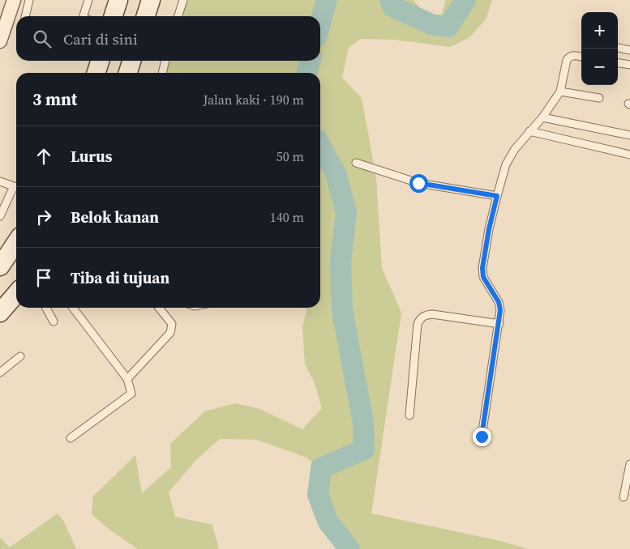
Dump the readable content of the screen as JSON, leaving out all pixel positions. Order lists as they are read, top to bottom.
{
  "page": {
    "map_buttons": ["+", "−"],
    "search": "Cari di sini",
    "heading": ["3 mnt", "Jalan kaki · 190 m"],
    "list": [
      ["Lurus", "50 m"],
      ["Belok kanan", "140 m"],
      "Tiba di tujuan"
    ]
  }
}
